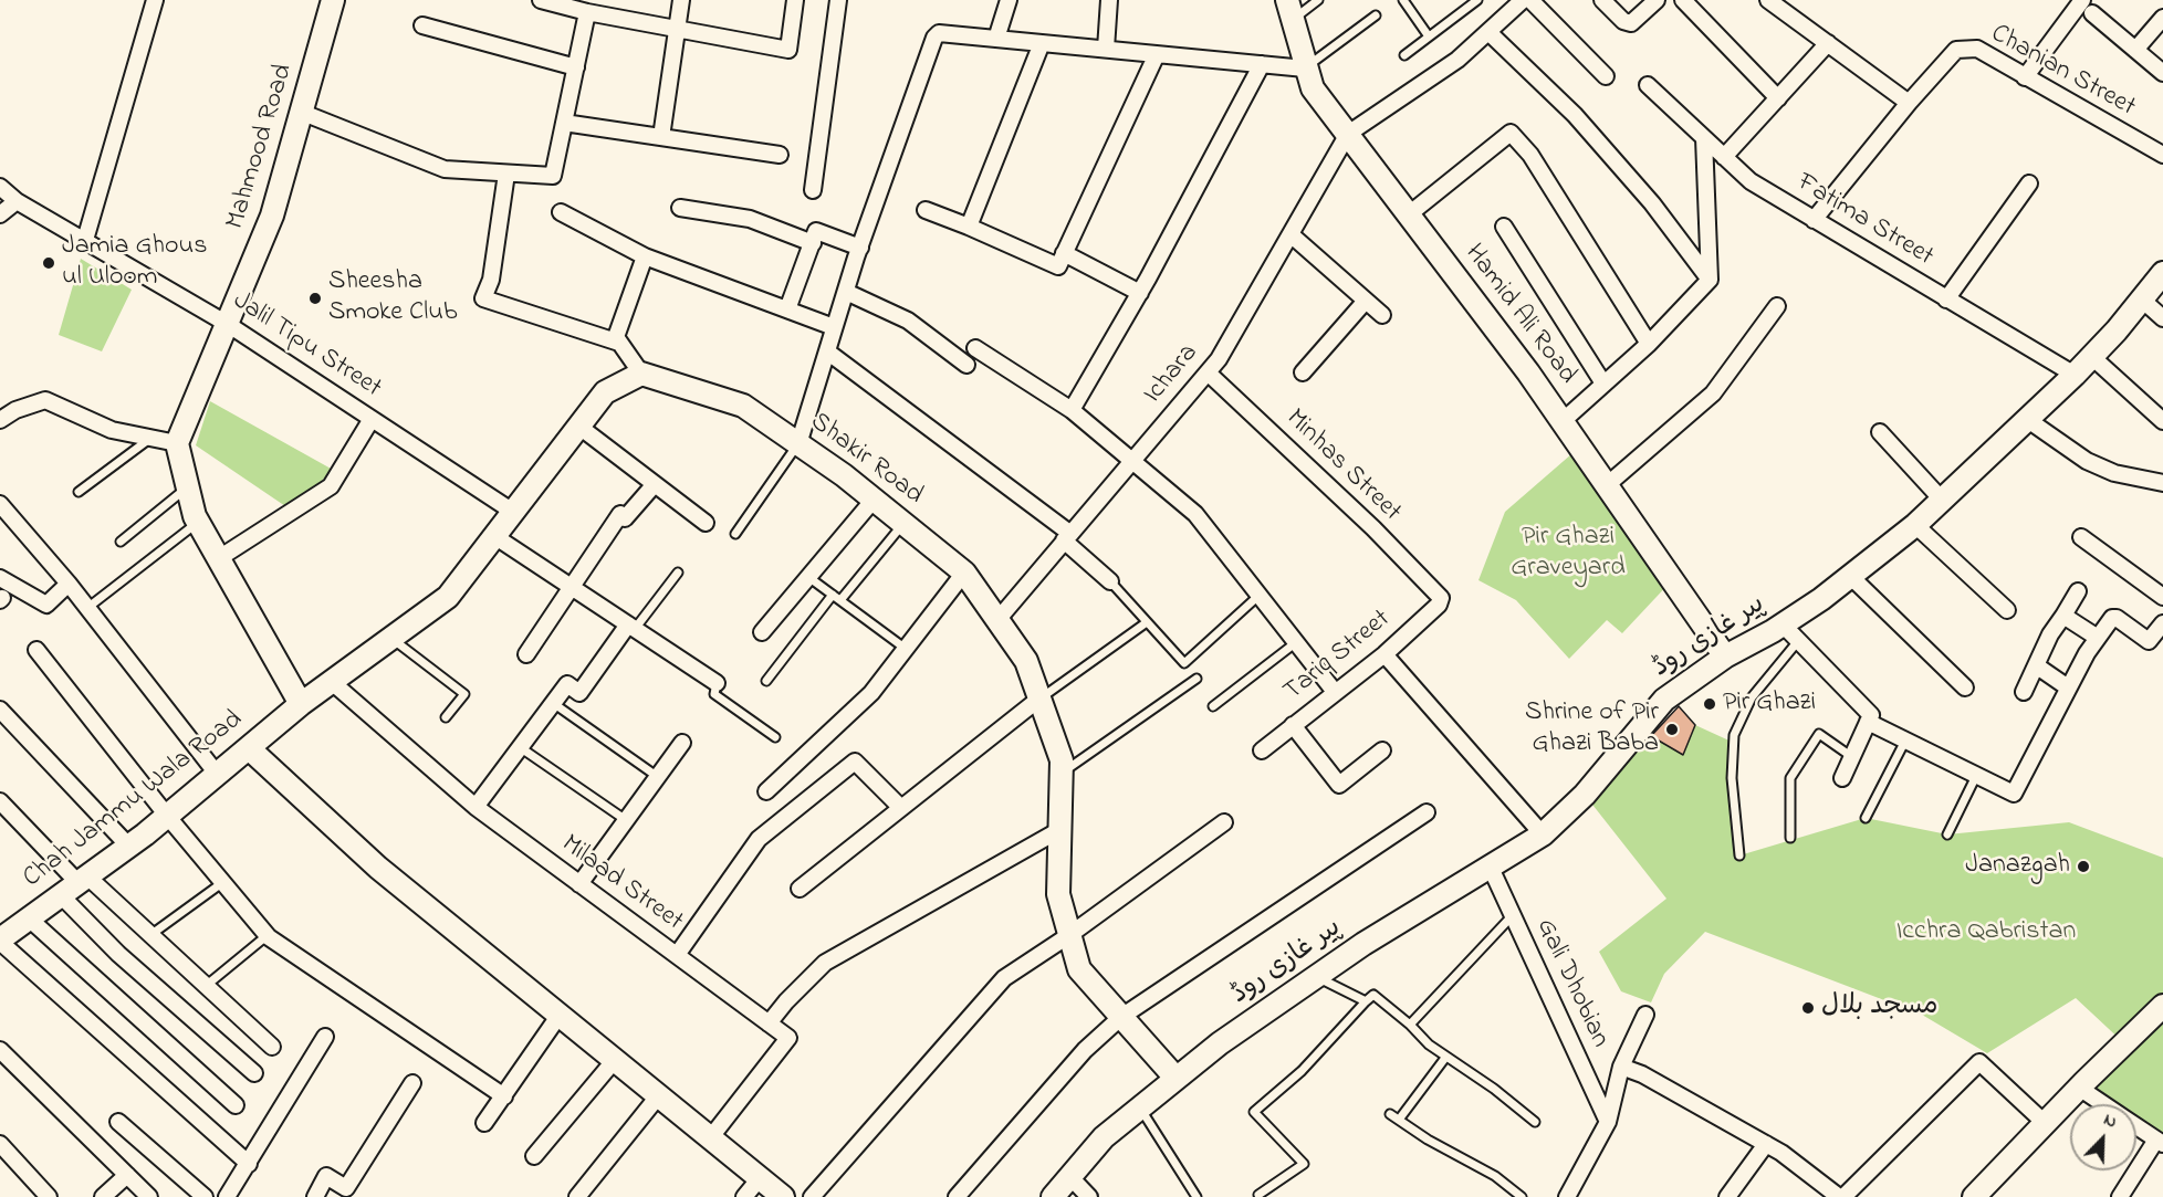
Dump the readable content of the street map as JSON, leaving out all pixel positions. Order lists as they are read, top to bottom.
{
  "streets": {
    "street": [
      "Chanian Street",
      "Mahmood Road",
      "Fatima Street",
      "Hamid Ali Road",
      "Jalil Tipu Street",
      "Ichara",
      "Shakir Road",
      "Minhas Street",
      "پیر غازی روڈ",
      "Tariq Street",
      "Chah Jammu Wala Road",
      "Milaad Street",
      "Gali Dhobian"
    ]
  },
  "crossings": [
    ["Chanian Street", "Fatima Street"],
    ["Mahmood Road", "Jalil Tipu Street"],
    ["Fatima Street", "پیر غازی روڈ"],
    ["Hamid Ali Road", "Ichara"],
    ["Hamid Ali Road", "پیر غازی روڈ"],
    ["Ichara", "Shakir Road"],
    ["Ichara", "Minhas Street"],
    ["Shakir Road", "پیر غازی روڈ"],
    ["Minhas Street", "Tariq Street"],
    ["پیر غازی روڈ", "Gali Dhobian"]
  ],
  "parks": ["Pir Ghazi Graveyard", "Icchra Qabristan"],
  "places": [
    "Jamia Ghous ul Uloom",
    "Sheesha Smoke Club",
    "Pir Ghazi",
    "Shrine of Pir Ghazi Baba",
    "Janazgah",
    "مسجد بلال"
  ],
  "north": "top right"
}
